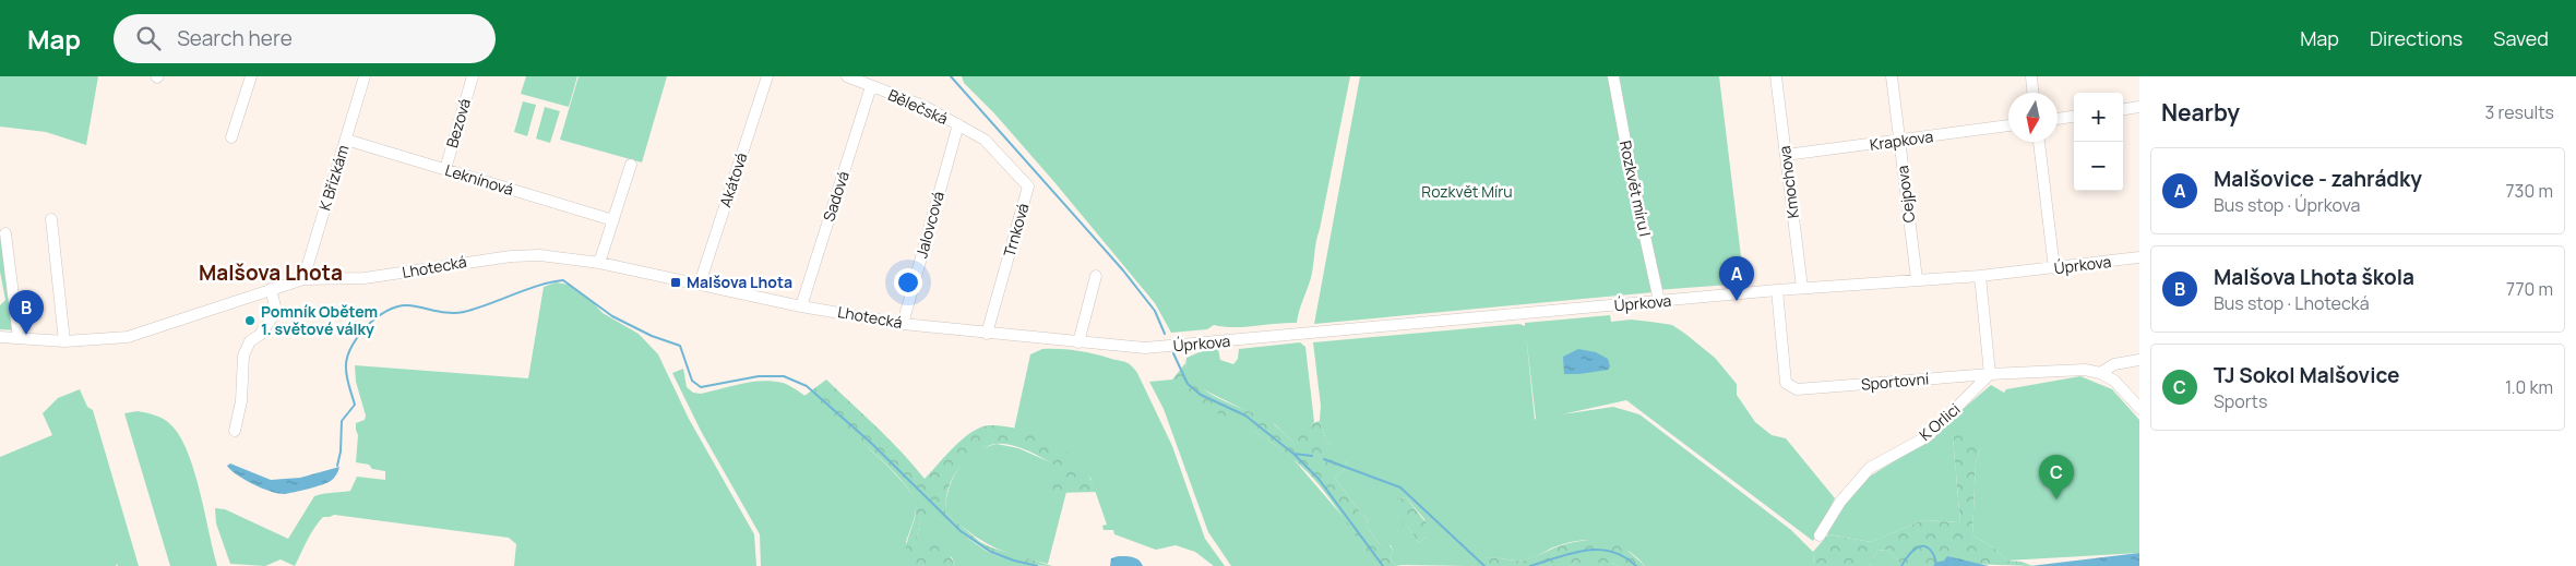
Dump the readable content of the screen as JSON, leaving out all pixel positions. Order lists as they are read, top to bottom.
{
  "streets": {
    "street": [
      "Bělečská",
      "Bezová",
      "Krapkova",
      "K Břízkám",
      "Leknínová",
      "Akátová",
      "Kmochova",
      "Rozkvět míru I",
      "Cejpova",
      "Sadová",
      "Jalovcová",
      "Trnková",
      "Úprkova",
      "Lhotecká",
      "Sportovní",
      "K Orlici"
    ]
  },
  "crossings": [
    ["Bělečská", "Sadová"],
    ["Bělečská", "Jalovcová"],
    ["Bělečská", "Trnková"],
    ["Bezová", "Leknínová"],
    ["Krapkova", "Kmochova"],
    ["Krapkova", "Cejpova"],
    ["K Břízkám", "Leknínová"],
    ["K Břízkám", "Lhotecká"],
    ["Akátová", "Lhotecká"],
    ["Kmochova", "Úprkova"],
    ["Rozkvět míru I", "Úprkova"],
    ["Cejpova", "Úprkova"],
    ["Sadová", "Lhotecká"],
    ["Jalovcová", "Trnková"],
    ["Jalovcová", "Lhotecká"],
    ["Trnková", "Lhotecká"],
    ["Úprkova", "Lhotecká"],
    ["Úprkova", "Sportovní"],
    ["Sportovní", "K Orlici"]
  ],
  "districts": ["Malšova Lhota"],
  "parks": ["Rozkvět Míru"],
  "places": {
    "transit": ["Malšova Lhota"],
    "other": ["Pomník Obětem 1. světové války"]
  },
  "north": "bottom",
  "page": {
    "header": "Map",
    "search": "Search here",
    "nav": ["Map", "Directions", "Saved"],
    "heading": ["Nearby", "3 results"],
    "map_buttons": ["+", "−"],
    "list": [
      {
        "mark": "A",
        "name": "Malšovice - zahrádky",
        "note": "Bus stop · Úprkova",
        "value": "730 m"
      },
      {
        "mark": "B",
        "name": "Malšova Lhota škola",
        "note": "Bus stop · Lhotecká",
        "value": "770 m"
      },
      {
        "mark": "C",
        "name": "TJ Sokol Malšovice",
        "note": "Sports",
        "value": "1.0 km"
      }
    ],
    "pins": ["A", "B", "C"]
  }
}
